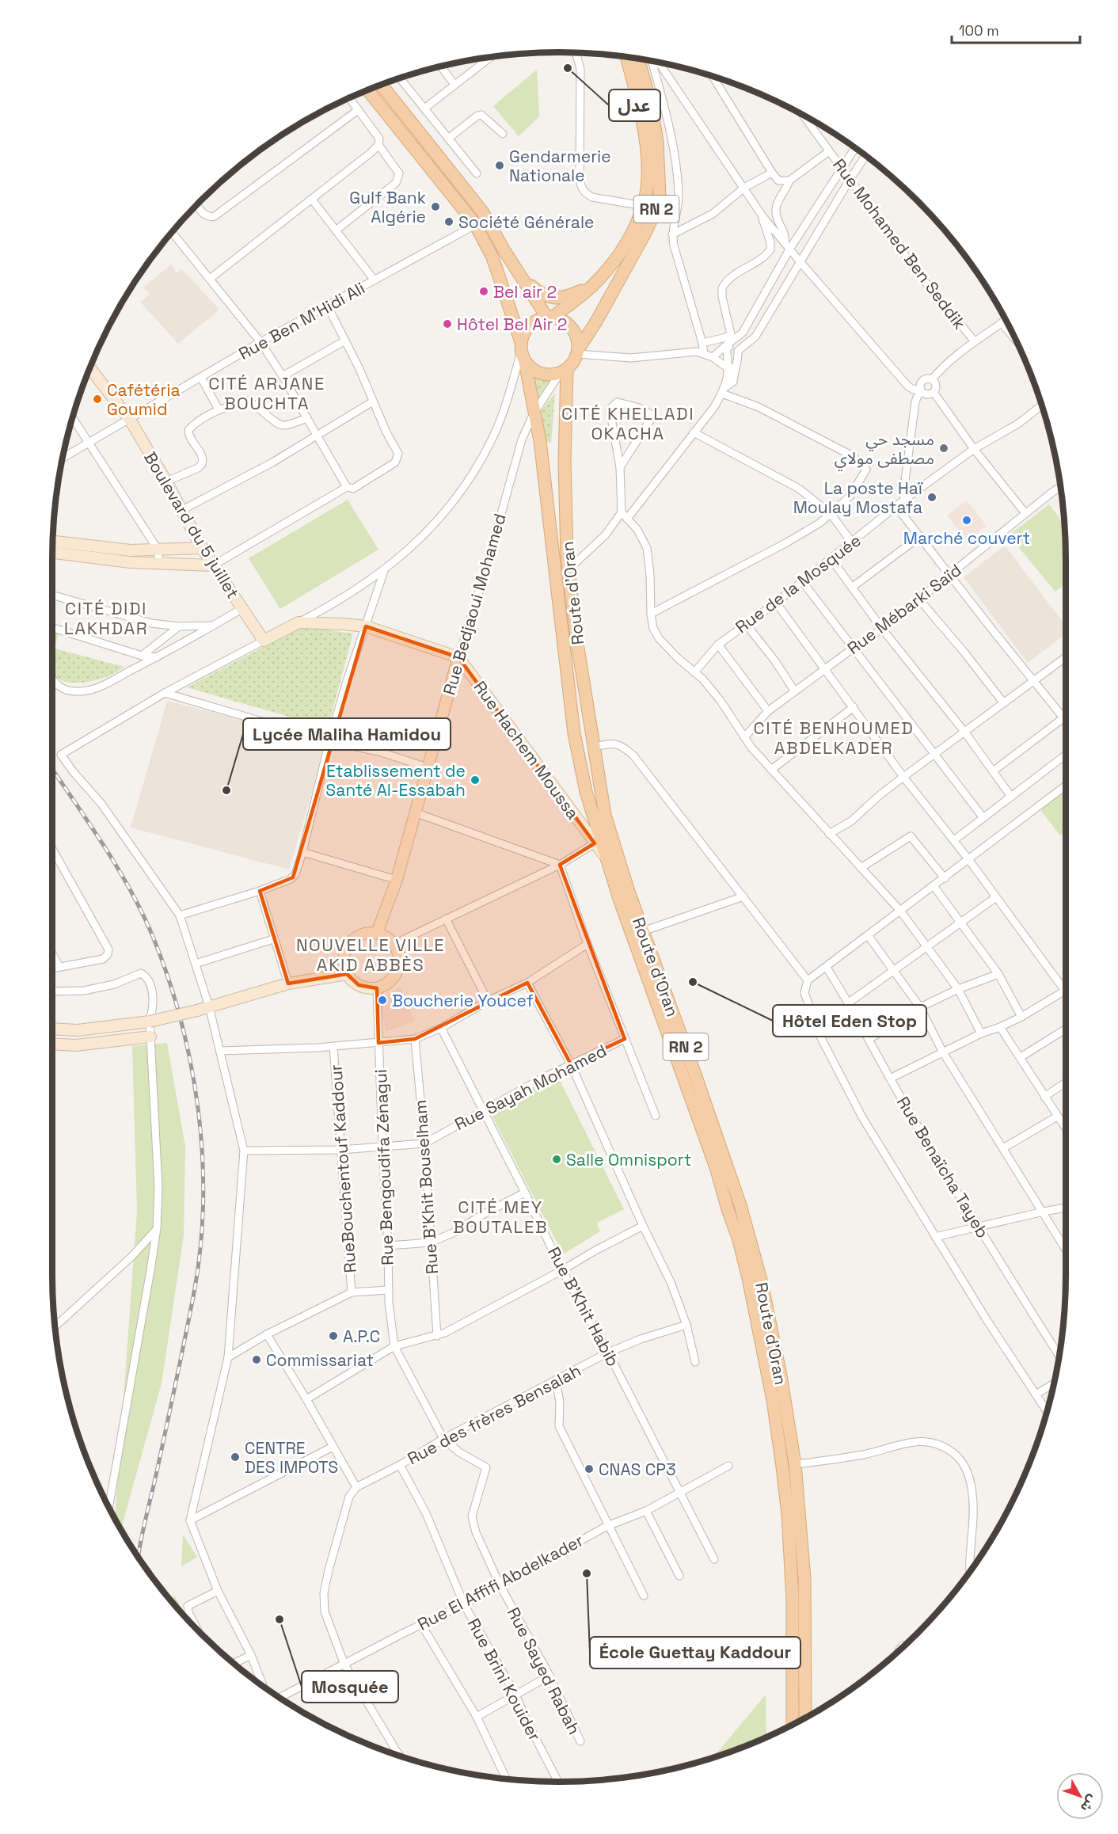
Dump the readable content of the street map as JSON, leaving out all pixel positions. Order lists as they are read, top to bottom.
{
  "streets": {
    "main road": ["RN 2", "Route d'Oran"],
    "street": [
      "Rue Mohamed Ben Seddik",
      "Rue Ben M'Hidi Ali",
      "Boulevard du 5 juillet",
      "Rue de la Mosquée",
      "Rue Bedjaoui Mohamed",
      "Rue Mébarki Saïd",
      "Rue Hachem Moussa",
      "Rue Sayah Mohamed",
      "Rue Bengoudifa Zénagui",
      "Rue Benaïcha Tayeb",
      "RueBouchentouf Kaddour",
      "Rue B'Khit Bouselham",
      "Rue B'Khit Habib",
      "Rue des frères Bensalah",
      "Rue El Affifi Abdelkader",
      "Rue Sayed Rabah",
      "Rue Brini Kouider"
    ]
  },
  "crossings": [
    ["RN 2", "Route d'Oran"],
    ["RN 2", "Rue Bedjaoui Mohamed"],
    ["Rue Ben M'Hidi Ali", "Boulevard du 5 juillet"],
    ["Route d'Oran", "Rue Bedjaoui Mohamed"],
    ["Route d'Oran", "Rue Hachem Moussa"],
    ["Rue Bedjaoui Mohamed", "Rue Hachem Moussa"],
    ["Rue Bedjaoui Mohamed", "Rue Bengoudifa Zénagui"],
    ["Rue Sayah Mohamed", "Rue Bengoudifa Zénagui"],
    ["Rue Sayah Mohamed", "RueBouchentouf Kaddour"],
    ["Rue Sayah Mohamed", "Rue B'Khit Bouselham"],
    ["Rue Sayah Mohamed", "Rue B'Khit Habib"],
    ["Rue B'Khit Habib", "Rue des frères Bensalah"],
    ["Rue B'Khit Habib", "Rue El Affifi Abdelkader"],
    ["Rue des frères Bensalah", "Rue Sayed Rabah"],
    ["Rue des frères Bensalah", "Rue Brini Kouider"],
    ["Rue El Affifi Abdelkader", "Rue Sayed Rabah"],
    ["Rue El Affifi Abdelkader", "Rue Brini Kouider"]
  ],
  "districts": [
    "CITÉ ARJANE BOUCHTA",
    "CITÉ KHELLADI OKACHA",
    "CITÉ DIDI LAKHDAR",
    "CITÉ BENHOUMED ABDELKADER",
    "NOUVELLE VILLE AKID ABBÈS",
    "CITÉ MEY BOUTALEB"
  ],
  "places": [
    "عدل",
    "Gendarmerie Nationale",
    "Gulf Bank Algérie",
    "Société Générale",
    "Bel air 2",
    "Hôtel Bel Air 2",
    "Cafétéria Goumid",
    "مسجد حي مصطفى مولاي",
    "La poste Haï Moulay Mostafa",
    "Marché couvert",
    "Etablissement de Santé Al-Essabah",
    "Lycée Maliha Hamidou",
    "Hôtel Eden Stop",
    "Boucherie Youcef",
    "Salle Omnisport",
    "A.P.C",
    "Commissariat",
    "CENTRE DES IMPOTS",
    "CNAS CP3",
    "École Guettay Kaddour",
    "Mosquée"
  ],
  "scale_bar": "100 m",
  "north": "bottom right"
}
